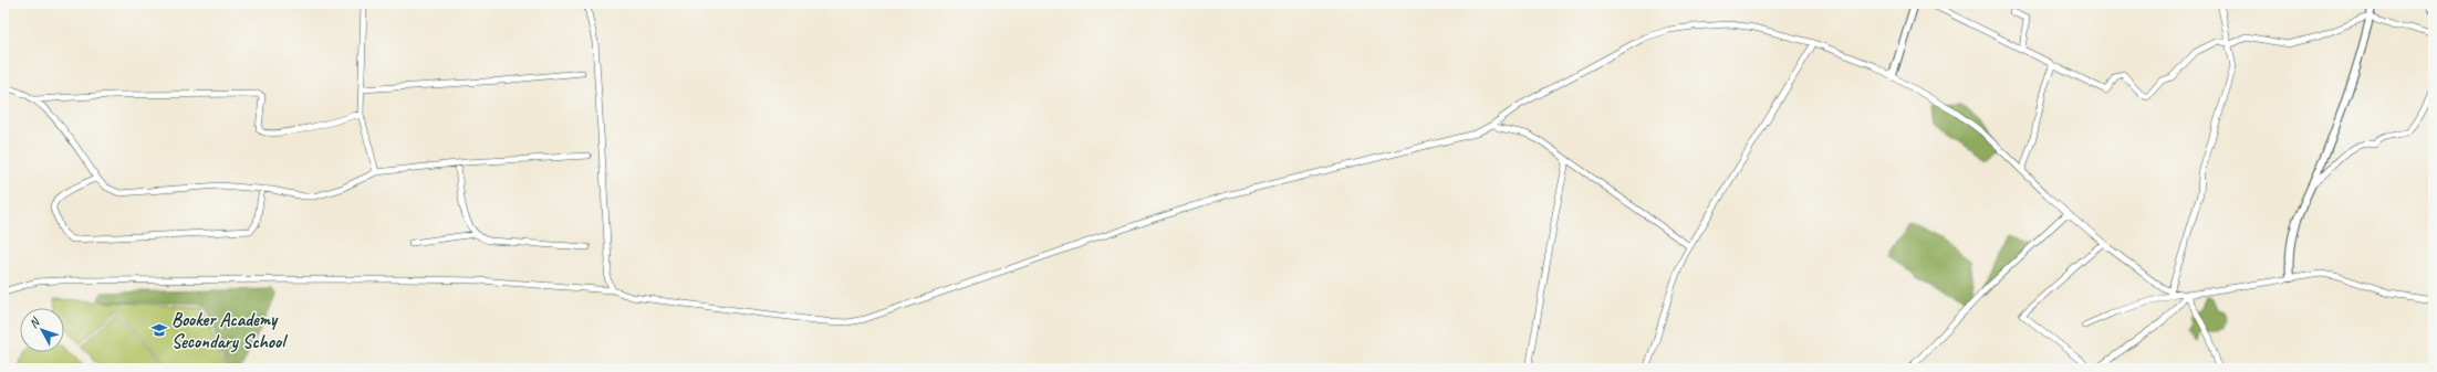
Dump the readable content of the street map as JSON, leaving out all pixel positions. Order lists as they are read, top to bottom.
{
  "places": {
    "school or university": ["Booker Academy Secondary School"]
  },
  "north": "top left"
}
